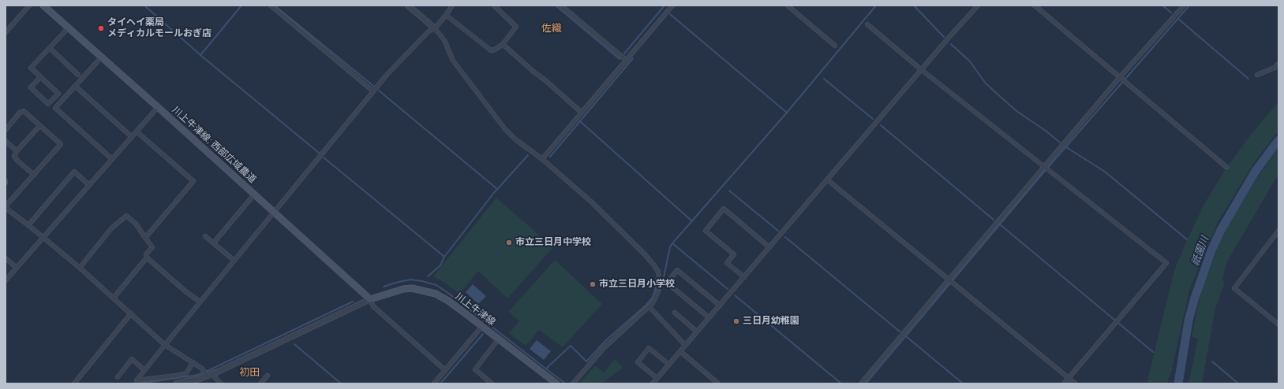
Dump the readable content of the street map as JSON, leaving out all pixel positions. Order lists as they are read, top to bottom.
{
  "streets": {
    "main road": ["川上牛津線; 西部広域農道", "川上牛津線"]
  },
  "crossings": [
    ["川上牛津線; 西部広域農道", "川上牛津線"]
  ],
  "districts": ["佐織", "初田"],
  "water": ["祇園川"],
  "places": [
    "タイヘイ薬局 メディカルモールおぎ店",
    "市立三日月中学校",
    "市立三日月小学校",
    "三日月幼稚園"
  ]
}
